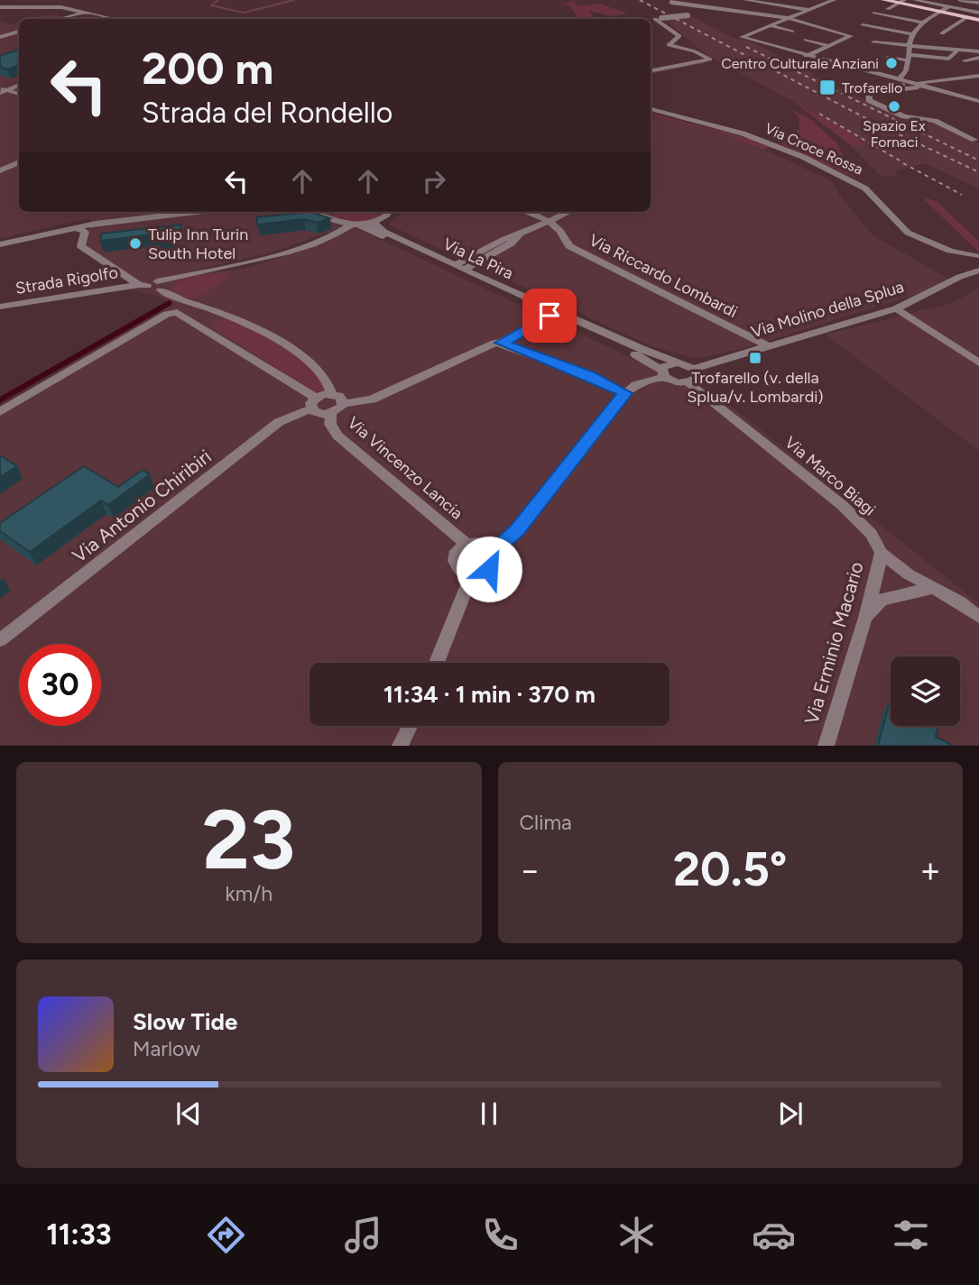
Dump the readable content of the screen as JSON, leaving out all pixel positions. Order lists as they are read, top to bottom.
{
  "streets": {
    "street": [
      "Via Croce Rossa",
      "Via La Pira",
      "Via Riccardo Lombardi",
      "Strada Rigolfo",
      "Via Molino della Splua",
      "Via Vincenzo Lancia",
      "Via Marco Biagi",
      "Via Antonio Chiribiri",
      "Via Erminio Macario"
    ]
  },
  "crossings": [
    ["Via Croce Rossa", "Via Molino della Splua"],
    ["Via Riccardo Lombardi", "Via Molino della Splua"],
    ["Via Marco Biagi", "Via Erminio Macario"]
  ],
  "places": {
    "other": ["Centro Culturale Anziani", "Spazio Ex Fornaci", "Tulip Inn Turin South Hotel"],
    "transit": ["Trofarello", "Trofarello (v. della Splua/v. Lombardi)"]
  },
  "page": {
    "turn": ["200 m", "Strada del Rondello"],
    "limit": "30",
    "trip": "11:34 · 1 min · 370 m",
    "tile": [
      ["23", "km/h"],
      "Clima"
    ],
    "heat": ["−", "20.5°", "+"],
    "song": ["Slow Tide", "Marlow"],
    "tabs": "11:33"
  }
}
